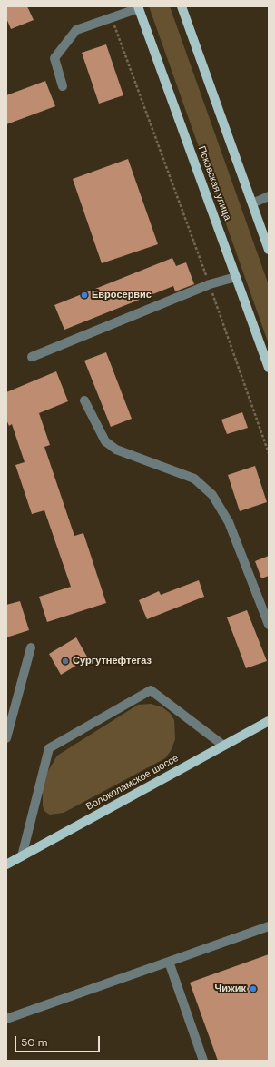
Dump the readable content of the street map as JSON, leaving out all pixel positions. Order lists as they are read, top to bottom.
{
  "streets": {
    "main road": ["Псковская улица", "Волоколамское шоссе"]
  },
  "places": ["Евросервис", "Сургутнефтегаз", "Чижик"],
  "scale_bar": "50 m"
}
